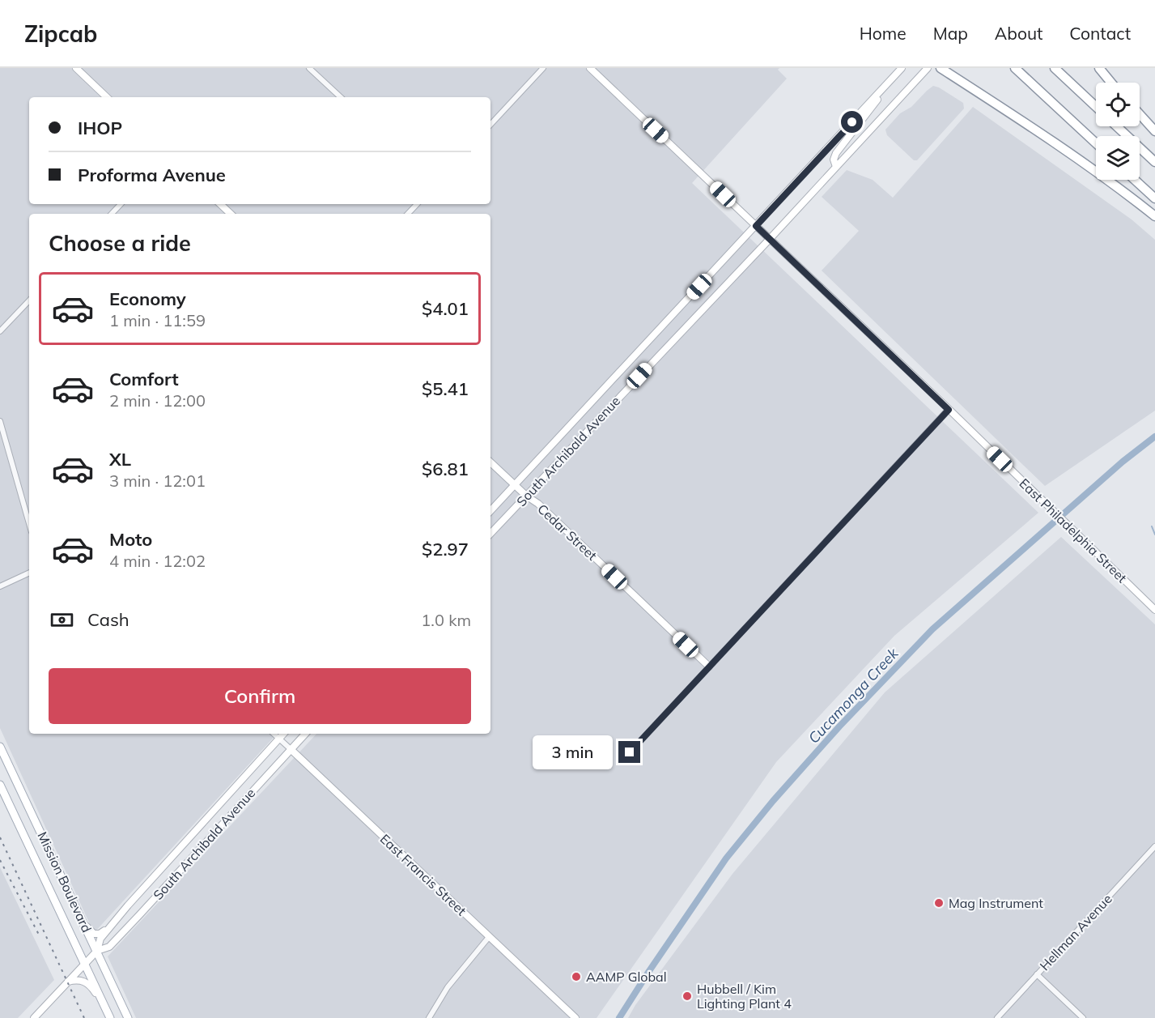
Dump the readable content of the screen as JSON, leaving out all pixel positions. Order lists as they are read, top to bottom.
{
  "streets": {
    "main road": [
      "South Archibald Avenue",
      "East Philadelphia Street",
      "Cedar Street",
      "East Francis Street",
      "Mission Boulevard"
    ],
    "street": ["Hellman Avenue"]
  },
  "crossings": [
    ["South Archibald Avenue", "East Philadelphia Street"],
    ["South Archibald Avenue", "Cedar Street"],
    ["South Archibald Avenue", "East Francis Street"],
    ["South Archibald Avenue", "Mission Boulevard"]
  ],
  "water": ["Cucamonga Creek"],
  "places": ["Mag Instrument", "AAMP Global", "Hubbell / Kim Lighting Plant 4"],
  "page": {
    "header": "Zipcab",
    "nav": [
      "Home",
      "Map",
      "About",
      "Contact"
    ],
    "banner": ["IHOP", "Proforma Avenue"],
    "heading": "Choose a ride",
    "list": [
      {
        "name": "Economy",
        "note": "1 min · 11:59",
        "value": "$4.01"
      },
      {
        "name": "Comfort",
        "note": "2 min · 12:00",
        "value": "$5.41"
      },
      {
        "name": "XL",
        "note": "3 min · 12:01",
        "value": "$6.81"
      },
      {
        "name": "Moto",
        "note": "4 min · 12:02",
        "value": "$2.97"
      }
    ],
    "pay": ["Cash", "1.0 km"],
    "buttons": "Confirm",
    "bubble": "3 min"
  }
}
